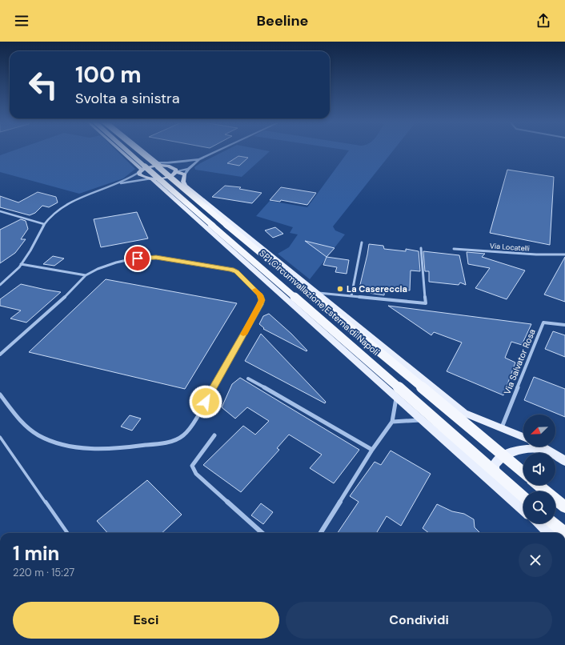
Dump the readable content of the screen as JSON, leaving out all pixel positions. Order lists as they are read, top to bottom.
{
  "streets": {
    "highway": ["SP1 Circumvallazione Esterna di Napoli"],
    "street": ["Via Locatelli", "Via Salvator Rosa"]
  },
  "places": ["La Casereccia"],
  "north": "bottom left",
  "page": {
    "header": "Beeline",
    "turn": ["100 m", "Svolta a sinistra"],
    "heading": ["1 min", "220 m · 15:27"],
    "buttons": ["Esci", "Condividi"]
  }
}
